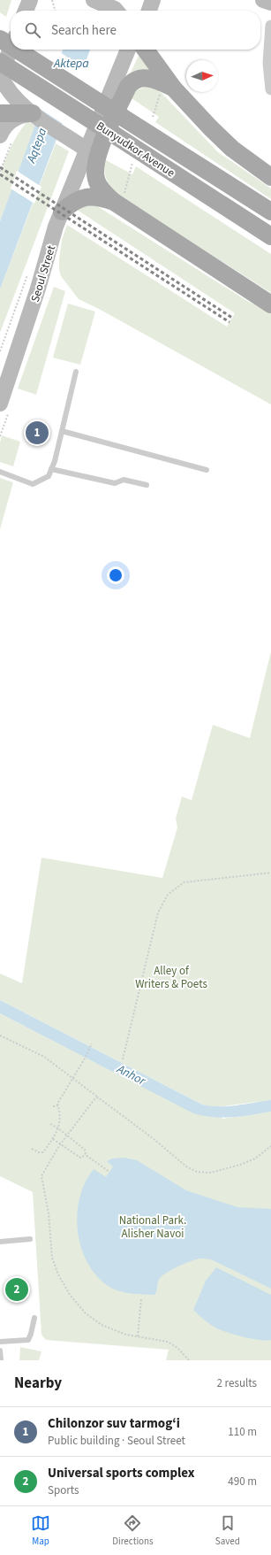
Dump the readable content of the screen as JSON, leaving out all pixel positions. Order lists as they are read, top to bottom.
{
  "streets": {
    "main road": ["Bunyudkor Avenue", "Seoul Street"]
  },
  "water": ["Aktepa", "Aqtepa", "Anhor"],
  "parks": ["Alley of Writers & Poets", "National Park. Alisher Navoi"],
  "north": "right",
  "page": {
    "search": "Search here",
    "pins": ["1", "2"],
    "heading": ["Nearby", "2 results"],
    "list": [
      {
        "mark": "1",
        "name": "Chilonzor suv tarmog‘i",
        "note": "Public building · Seoul Street",
        "value": "110 m"
      },
      {
        "mark": "2",
        "name": "Universal sports complex",
        "note": "Sports",
        "value": "490 m"
      }
    ],
    "nav": ["Map", "Directions", "Saved"]
  }
}
